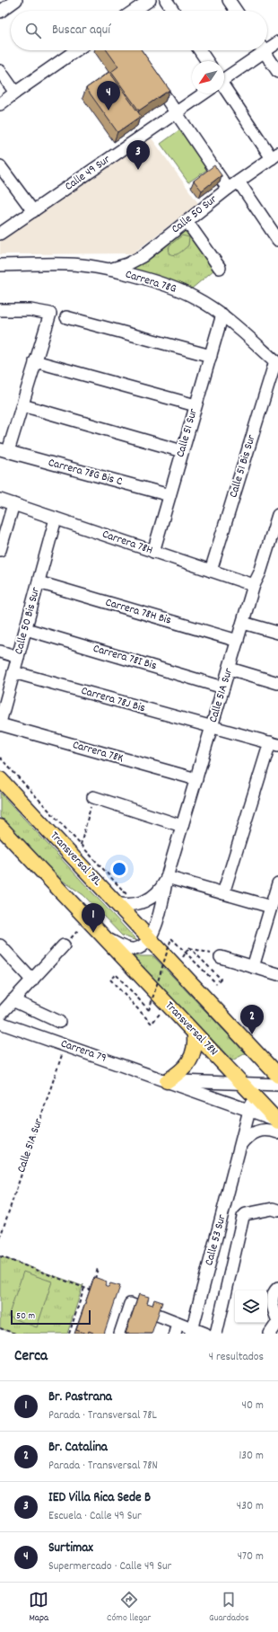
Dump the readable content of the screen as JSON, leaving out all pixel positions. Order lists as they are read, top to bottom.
{
  "streets": {
    "main road": ["Transversal 78L", "Transversal 78N"],
    "street": [
      "Calle 49 Sur",
      "Calle 50 Sur",
      "Carrera 78G",
      "Calle 51 Sur",
      "Calle 51 Bis Sur",
      "Carrera 78G Bis C",
      "Carrera 78H",
      "Carrera 78H Bis",
      "Calle 50 Bis Sur",
      "Carrera 78I Bis",
      "Calle 51A Sur",
      "Carrera 78J Bis",
      "Carrera 78K",
      "Carrera 79",
      "Calle 53 Sur"
    ]
  },
  "crossings": [
    ["Calle 50 Sur", "Carrera 78G"],
    ["Carrera 78G", "Calle 51 Sur"],
    ["Carrera 78G", "Calle 51 Bis Sur"],
    ["Calle 51 Sur", "Carrera 78G Bis C"],
    ["Calle 51 Sur", "Carrera 78H"],
    ["Calle 51 Bis Sur", "Carrera 78H"],
    ["Carrera 78H", "Calle 50 Bis Sur"],
    ["Carrera 78H", "Calle 51A Sur"],
    ["Carrera 78H Bis", "Calle 50 Bis Sur"],
    ["Carrera 78H Bis", "Calle 51A Sur"],
    ["Calle 50 Bis Sur", "Carrera 78I Bis"],
    ["Calle 50 Bis Sur", "Carrera 78J Bis"],
    ["Calle 50 Bis Sur", "Carrera 78K"],
    ["Carrera 78I Bis", "Calle 51A Sur"],
    ["Calle 51A Sur", "Carrera 78J Bis"],
    ["Calle 51A Sur", "Carrera 78K"],
    ["Calle 51A Sur", "Transversal 78L"],
    ["Transversal 78N", "Carrera 79"],
    ["Transversal 78N", "Calle 53 Sur"],
    ["Carrera 79", "Calle 53 Sur"]
  ],
  "scale_bar": "50 m",
  "north": "bottom left",
  "page": {
    "search": "Buscar aquí",
    "pins": [
      "4",
      "3",
      "1",
      "2"
    ],
    "scale": "50 m",
    "heading": ["Cerca", "4 resultados"],
    "list": [
      {
        "mark": "1",
        "name": "Br. Pastrana",
        "note": "Parada · Transversal 78L",
        "value": "40 m"
      },
      {
        "mark": "2",
        "name": "Br. Catalina",
        "note": "Parada · Transversal 78N",
        "value": "130 m"
      },
      {
        "mark": "3",
        "name": "IED Villa Rica Sede B",
        "note": "Escuela · Calle 49 Sur",
        "value": "430 m"
      },
      {
        "mark": "4",
        "name": "Surtimax",
        "note": "Supermercado · Calle 49 Sur",
        "value": "470 m"
      }
    ],
    "nav": ["Mapa", "Cómo llegar", "Guardados"]
  }
}
